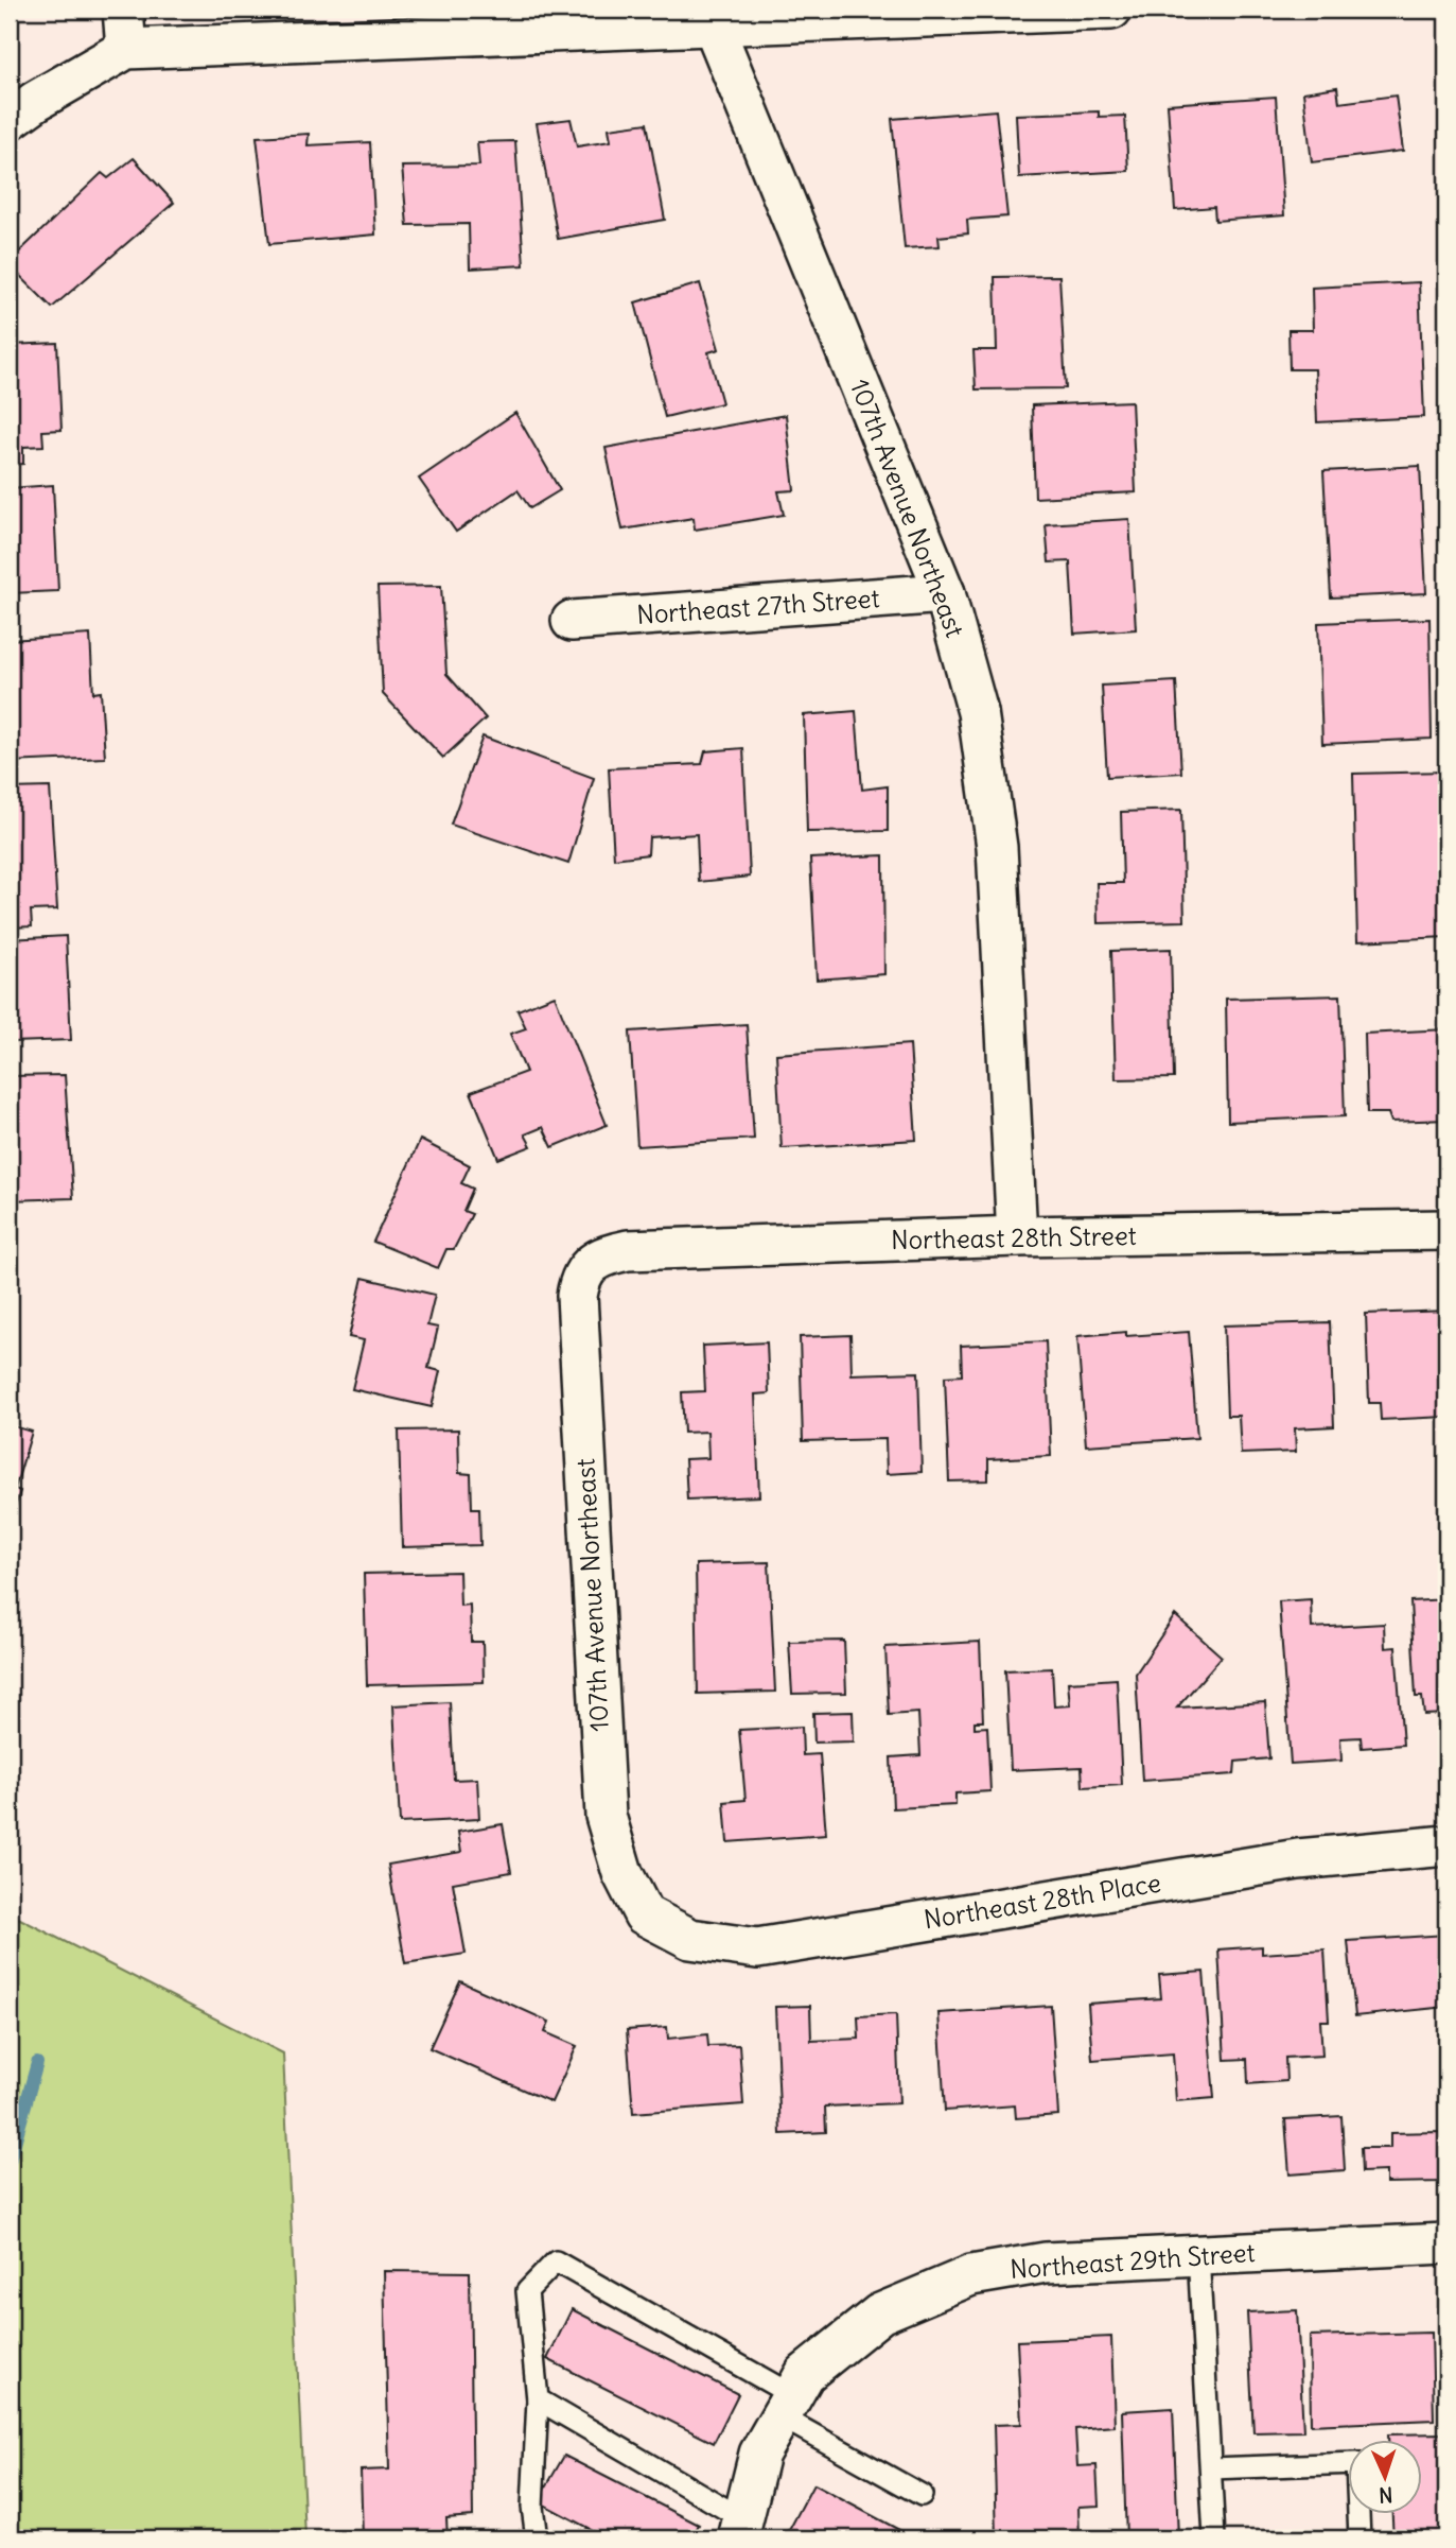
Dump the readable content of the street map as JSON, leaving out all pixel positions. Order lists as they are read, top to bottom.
{
  "streets": {
    "street": [
      "107th Avenue Northeast",
      "Northeast 27th Street",
      "Northeast 28th Street",
      "Northeast 28th Place",
      "Northeast 29th Street"
    ]
  },
  "crossings": [
    ["107th Avenue Northeast", "Northeast 27th Street"],
    ["107th Avenue Northeast", "Northeast 28th Street"],
    ["107th Avenue Northeast", "Northeast 28th Place"]
  ],
  "north": "bottom"
}
